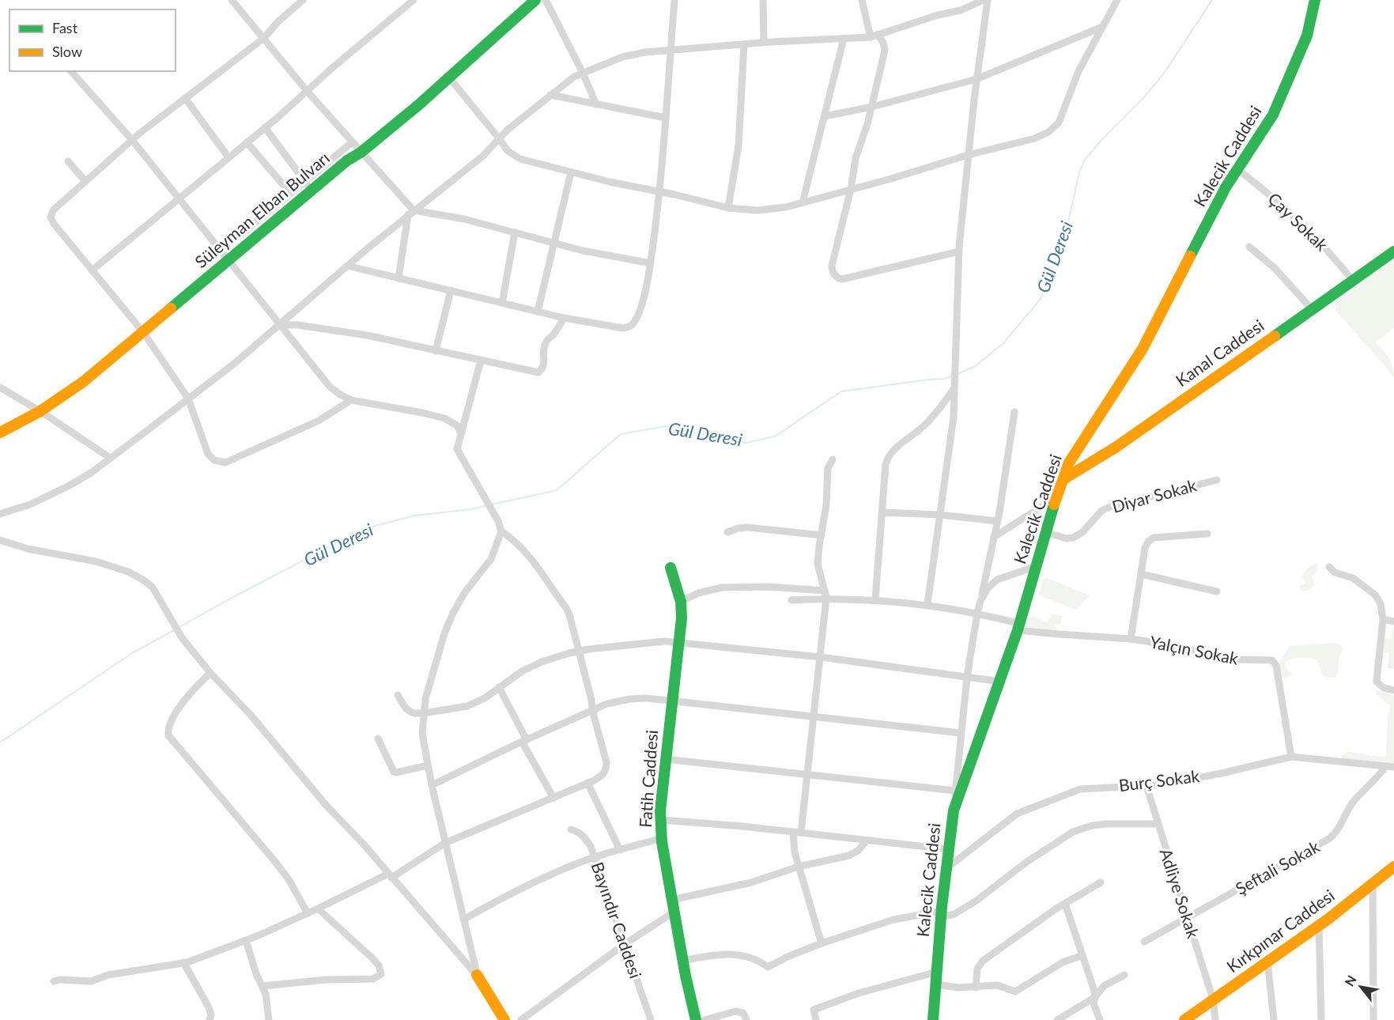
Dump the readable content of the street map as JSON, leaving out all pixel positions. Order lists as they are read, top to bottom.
{
  "streets": {
    "street": [
      "Kalecik Caddesi",
      "Süleyman Elban Bulvarı",
      "Çay Sokak",
      "Kanal Caddesi",
      "Diyar Sokak",
      "Yalçın Sokak",
      "Fatih Caddesi",
      "Burç Sokak",
      "Şeftali Sokak",
      "Adliye Sokak",
      "Bayındır Caddesi",
      "Kırkpınar Caddesi"
    ]
  },
  "crossings": [
    ["Kalecik Caddesi", "Çay Sokak"],
    ["Kalecik Caddesi", "Kanal Caddesi"],
    ["Kalecik Caddesi", "Diyar Sokak"],
    ["Kalecik Caddesi", "Yalçın Sokak"],
    ["Kalecik Caddesi", "Burç Sokak"],
    ["Çay Sokak", "Kanal Caddesi"],
    ["Yalçın Sokak", "Burç Sokak"],
    ["Burç Sokak", "Şeftali Sokak"],
    ["Burç Sokak", "Adliye Sokak"],
    ["Şeftali Sokak", "Adliye Sokak"],
    ["Adliye Sokak", "Kırkpınar Caddesi"]
  ],
  "water": ["Gül Deresi"],
  "legend": ["Fast", "Slow"],
  "north": "top left"
}
